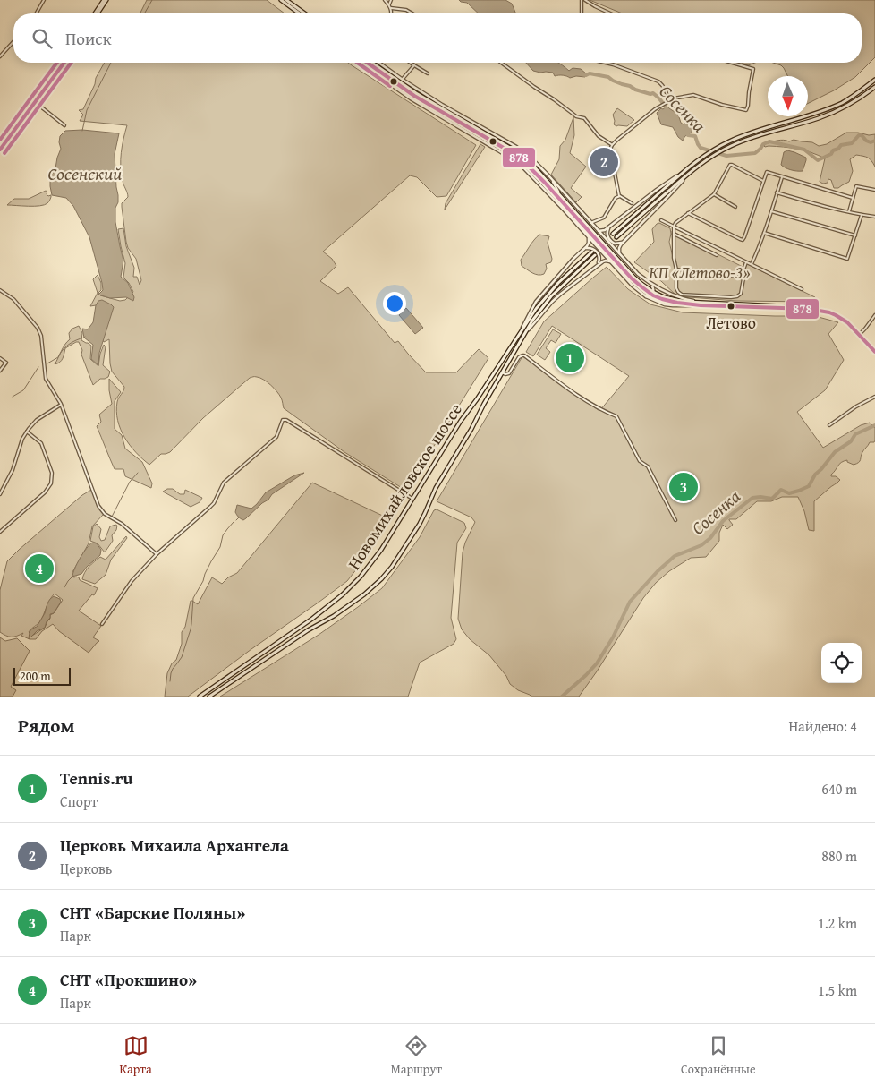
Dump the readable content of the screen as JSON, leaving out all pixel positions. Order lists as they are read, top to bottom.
{
  "streets": {
    "main road": ["Новомихайловское шоссе"]
  },
  "water": ["Сосенка", "Сосенский"],
  "parks": ["КП «Летово-3»"],
  "places": ["Летово"],
  "lines": ["transit line 878"],
  "scale_bar": "200 m",
  "north": "bottom",
  "page": {
    "search": "Поиск",
    "pins": [
      "2",
      "1",
      "3",
      "4"
    ],
    "scale": "200 m",
    "heading": ["Рядом", "Найдено: 4"],
    "list": [
      {
        "mark": "1",
        "name": "Tennis.ru",
        "note": "Спорт",
        "value": "640 m"
      },
      {
        "mark": "2",
        "name": "Церковь Михаила Архангела",
        "note": "Церковь",
        "value": "880 m"
      },
      {
        "mark": "3",
        "name": "СНТ «Барские Поляны»",
        "note": "Парк",
        "value": "1.2 km"
      },
      {
        "mark": "4",
        "name": "СНТ «Прокшино»",
        "note": "Парк",
        "value": "1.5 km"
      }
    ],
    "nav": ["Карта", "Маршрут", "Сохранённые"]
  }
}
